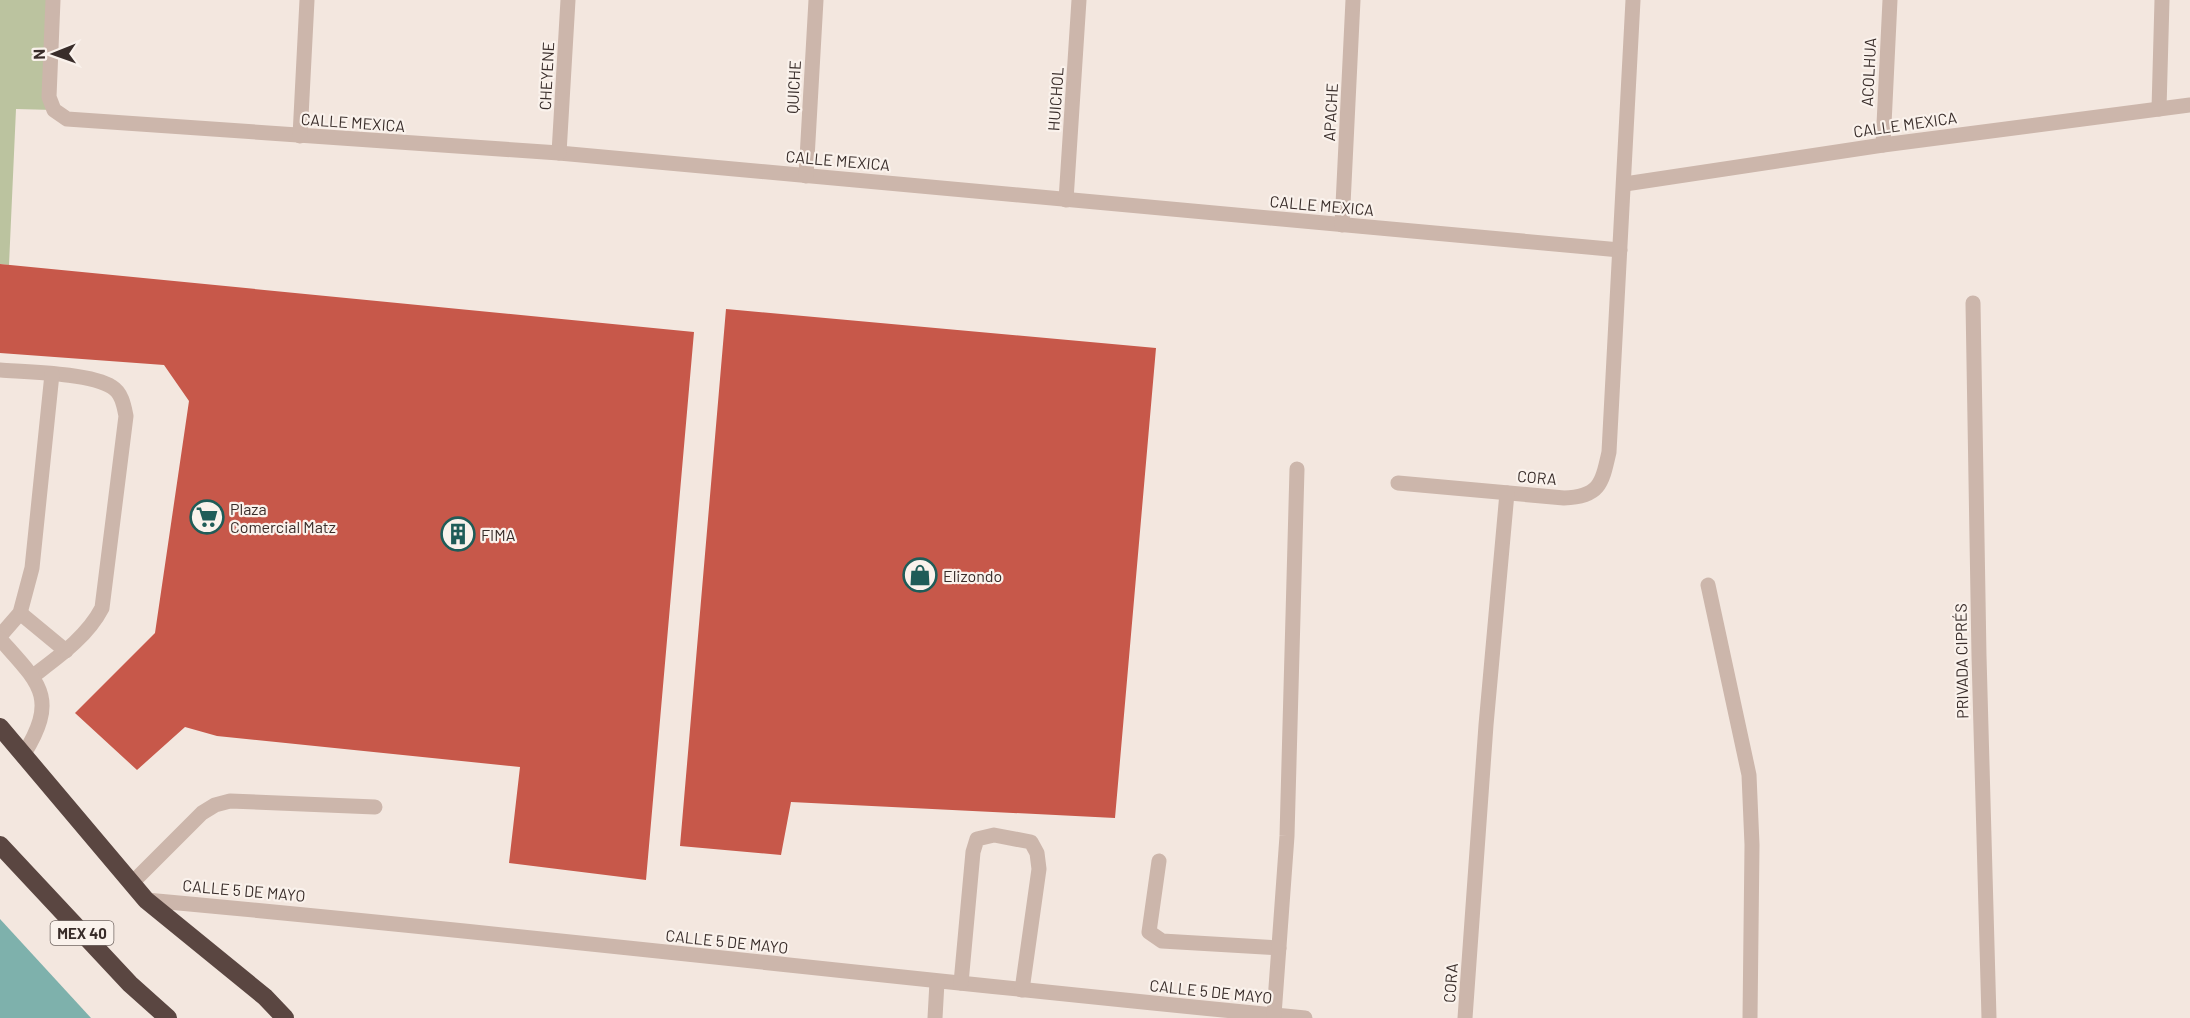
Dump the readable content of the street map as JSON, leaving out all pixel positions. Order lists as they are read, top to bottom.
{
  "streets": {
    "highway": ["MEX 40"],
    "street": [
      "ACOLHUA",
      "CHEYENE",
      "QUICHE",
      "HUICHOL",
      "APACHE",
      "CALLE MEXICA",
      "CORA",
      "PRIVADA CIPRÉS",
      "CALLE 5 DE MAYO"
    ]
  },
  "crossings": [
    ["ACOLHUA", "CALLE MEXICA"],
    ["CHEYENE", "CALLE MEXICA"],
    ["QUICHE", "CALLE MEXICA"],
    ["HUICHOL", "CALLE MEXICA"],
    ["APACHE", "CALLE MEXICA"],
    ["CALLE MEXICA", "CORA"]
  ],
  "places": {
    "supermarket": ["Plaza Comercial Matz"],
    "building": ["FIMA"],
    "shop": ["Elizondo"]
  },
  "north": "left"
}
